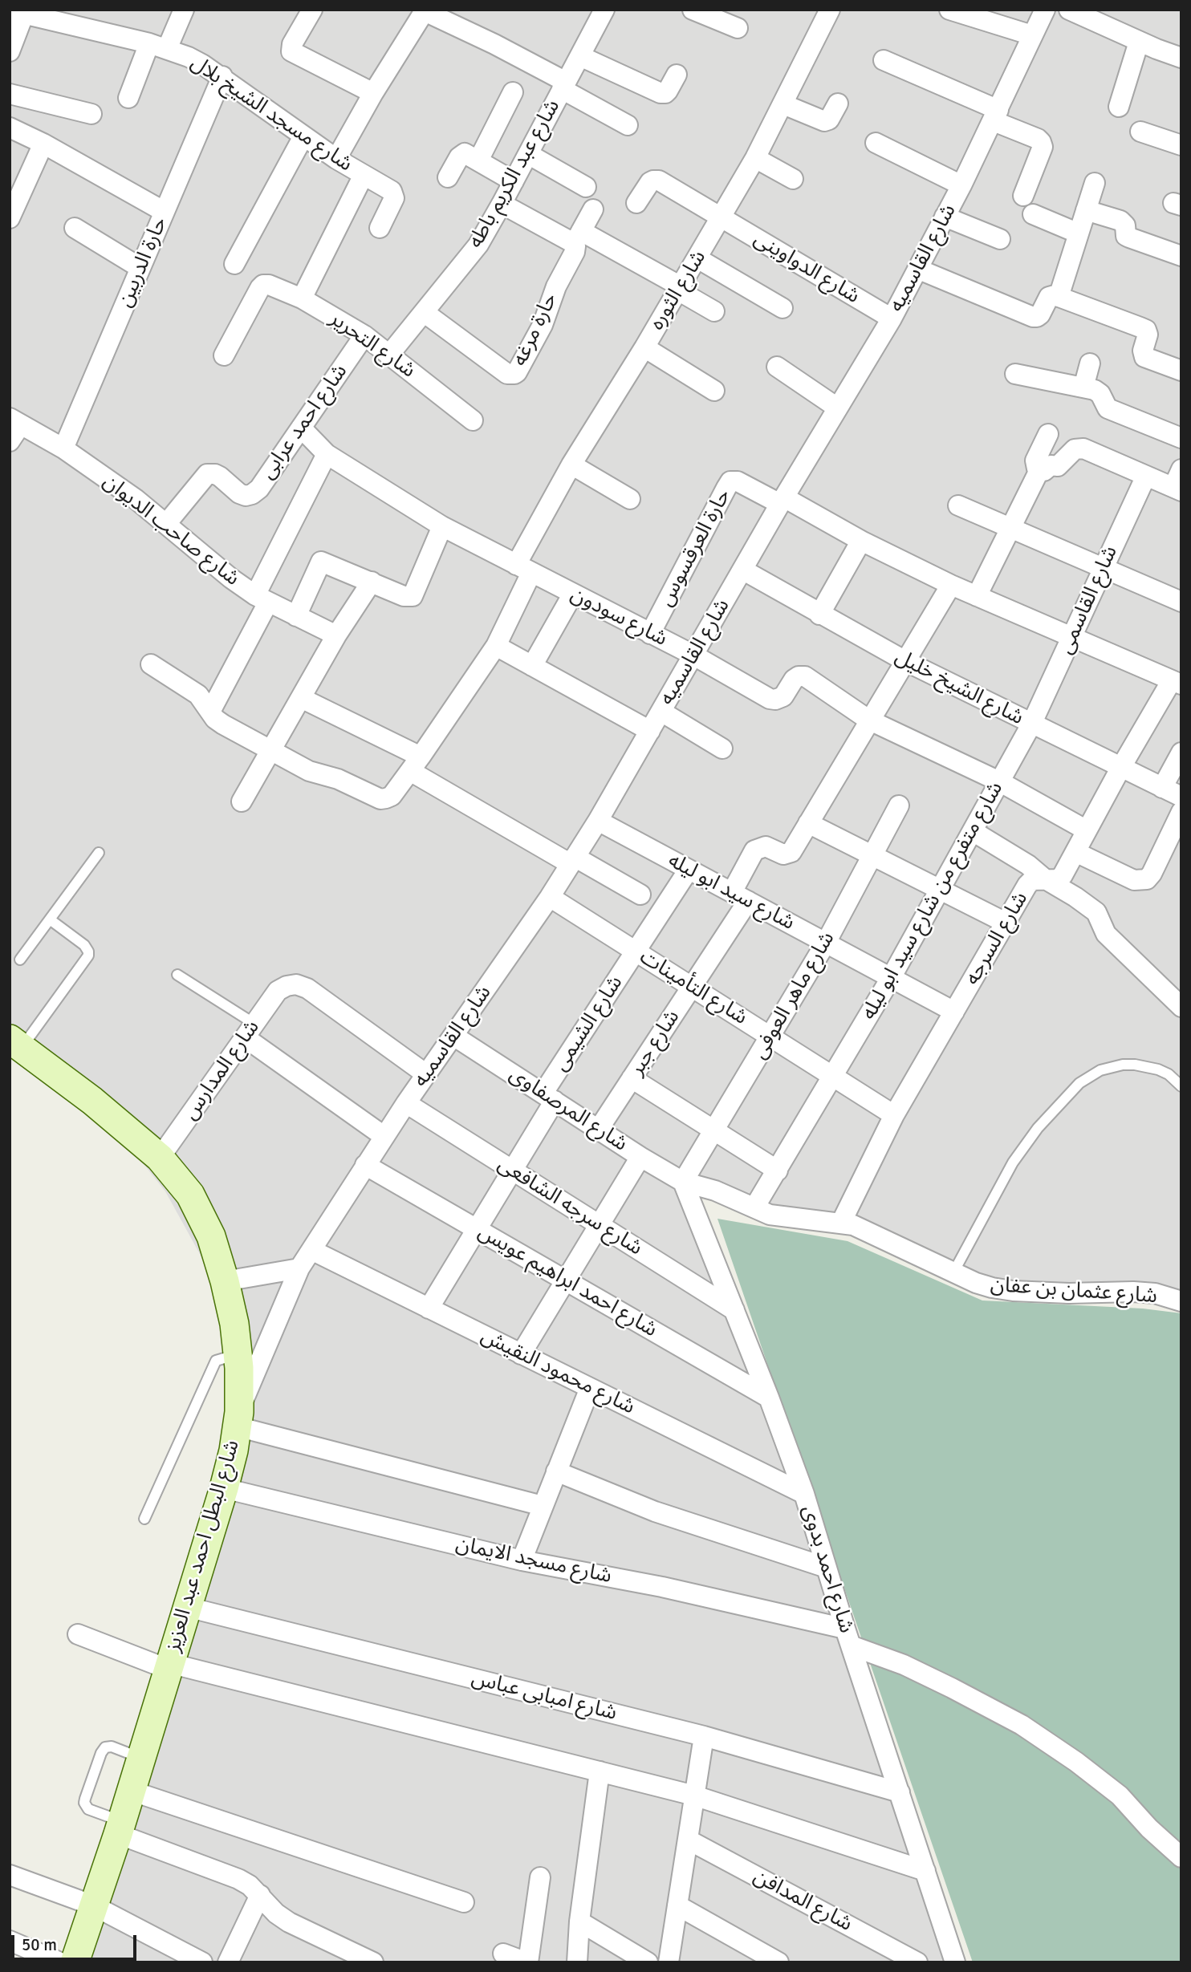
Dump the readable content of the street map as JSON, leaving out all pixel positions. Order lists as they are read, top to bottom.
{
  "streets": {
    "main road": ["شارع البطل احمد عبد العزيز"],
    "street": [
      "شارع مسجد الشيخ بلال",
      "شارع عبد الكريم باطه",
      "شارع القاسميه",
      "حارة الدربين",
      "شارع الدواوينى",
      "شارع الثوره",
      "حارة مرغه",
      "شارع التحرير",
      "شارع احمد عرابى",
      "شارع صاحب الديوان",
      "حارة العرقسوس",
      "شارع القاسمى",
      "شارع سودون",
      "شارع الشيخ خليل",
      "شارع سيد ابو ليله",
      "شارع متفرع من شارع سيد ابو ليله",
      "شارع السرجه",
      "شارع التأمينات",
      "شارع ماهر العوفى",
      "شارع الشيمى",
      "شارع جبر",
      "شارع المدارس",
      "شارع المرصفاوى",
      "شارع سرجه الشافعى",
      "شارع احمد ابراهيم عويس",
      "شارع عثمان بن عفان",
      "شارع محمود النقيش",
      "شارع مسجد الايمان",
      "شارع احمد بدوى",
      "شارع امبابى عباس",
      "شارع المدافن"
    ]
  },
  "crossings": [
    ["شارع مسجد الشيخ بلال", "حارة الدربين"],
    ["شارع عبد الكريم باطه", "حارة مرغه"],
    ["شارع عبد الكريم باطه", "شارع التحرير"],
    ["شارع القاسميه", "شارع الدواوينى"],
    ["شارع القاسميه", "حارة العرقسوس"],
    ["شارع القاسميه", "شارع سودون"],
    ["شارع القاسميه", "شارع الشيخ خليل"],
    ["شارع القاسميه", "شارع سيد ابو ليله"],
    ["شارع القاسميه", "شارع التأمينات"],
    ["شارع القاسميه", "شارع المدارس"],
    ["شارع القاسميه", "شارع المرصفاوى"],
    ["شارع القاسميه", "شارع سرجه الشافعى"],
    ["شارع القاسميه", "شارع احمد ابراهيم عويس"],
    ["شارع القاسميه", "شارع محمود النقيش"],
    ["شارع القاسميه", "شارع البطل احمد عبد العزيز"],
    ["حارة الدربين", "شارع صاحب الديوان"],
    ["شارع الدواوينى", "شارع الثوره"],
    ["شارع الثوره", "شارع سودون"],
    ["شارع التحرير", "شارع احمد عرابى"],
    ["شارع احمد عرابى", "شارع صاحب الديوان"],
    ["شارع احمد عرابى", "شارع سودون"],
    ["حارة العرقسوس", "شارع سودون"],
    ["شارع القاسمى", "شارع الشيخ خليل"],
    ["شارع القاسمى", "شارع متفرع من شارع سيد ابو ليله"],
    ["شارع سودون", "شارع متفرع من شارع سيد ابو ليله"],
    ["شارع سودون", "شارع السرجه"],
    ["شارع الشيخ خليل", "شارع متفرع من شارع سيد ابو ليله"],
    ["شارع الشيخ خليل", "شارع السرجه"],
    ["شارع سيد ابو ليله", "شارع متفرع من شارع سيد ابو ليله"],
    ["شارع سيد ابو ليله", "شارع السرجه"],
    ["شارع سيد ابو ليله", "شارع ماهر العوفى"],
    ["شارع سيد ابو ليله", "شارع الشيمى"],
    ["شارع سيد ابو ليله", "شارع جبر"],
    ["شارع متفرع من شارع سيد ابو ليله", "شارع التأمينات"],
    ["شارع متفرع من شارع سيد ابو ليله", "شارع عثمان بن عفان"],
    ["شارع السرجه", "شارع التأمينات"],
    ["شارع السرجه", "شارع عثمان بن عفان"],
    ["شارع التأمينات", "شارع ماهر العوفى"],
    ["شارع التأمينات", "شارع الشيمى"],
    ["شارع التأمينات", "شارع جبر"],
    ["شارع ماهر العوفى", "شارع المرصفاوى"],
    ["شارع ماهر العوفى", "شارع عثمان بن عفان"],
    ["شارع ماهر العوفى", "شارع احمد بدوى"],
    ["شارع الشيمى", "شارع المرصفاوى"],
    ["شارع الشيمى", "شارع سرجه الشافعى"],
    ["شارع الشيمى", "شارع احمد ابراهيم عويس"],
    ["شارع الشيمى", "شارع محمود النقيش"],
    ["شارع جبر", "شارع المرصفاوى"],
    ["شارع المدارس", "شارع البطل احمد عبد العزيز"],
    ["شارع المرصفاوى", "شارع عثمان بن عفان"],
    ["شارع المرصفاوى", "شارع احمد بدوى"],
    ["شارع سرجه الشافعى", "شارع احمد بدوى"],
    ["شارع احمد ابراهيم عويس", "شارع احمد بدوى"],
    ["شارع عثمان بن عفان", "شارع احمد بدوى"],
    ["شارع محمود النقيش", "شارع احمد بدوى"],
    ["شارع البطل احمد عبد العزيز", "شارع مسجد الايمان"],
    ["شارع البطل احمد عبد العزيز", "شارع امبابى عباس"],
    ["شارع مسجد الايمان", "شارع احمد بدوى"],
    ["شارع احمد بدوى", "شارع امبابى عباس"]
  ],
  "scale_bar": "50 m"
}
